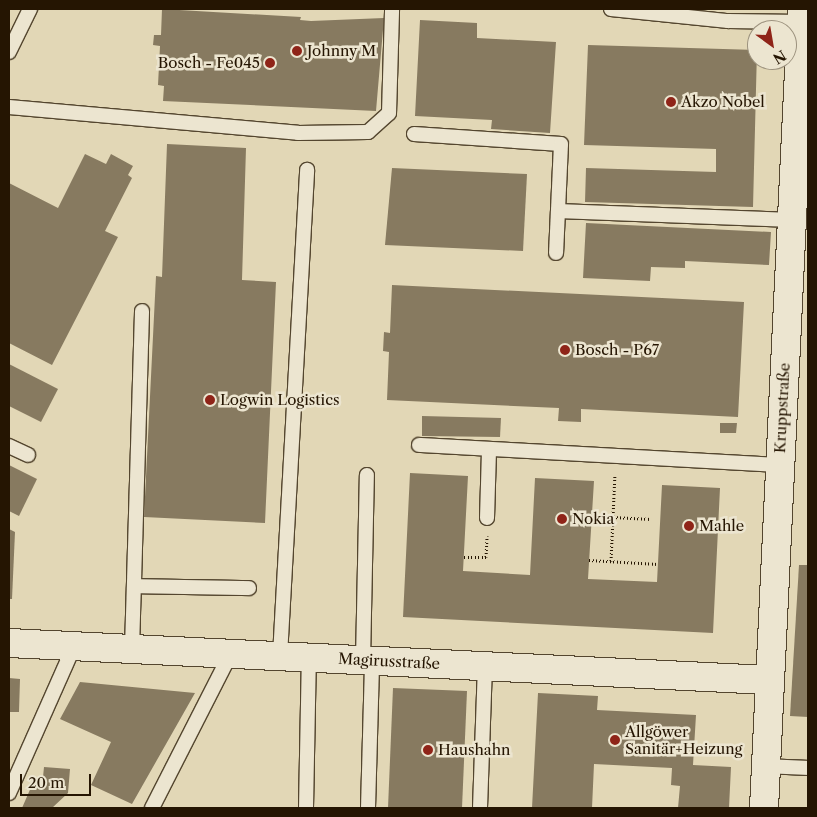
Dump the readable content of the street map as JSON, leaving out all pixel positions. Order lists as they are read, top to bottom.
{
  "streets": {
    "street": ["Kruppstraße", "Magirusstraße"]
  },
  "crossings": [
    ["Kruppstraße", "Magirusstraße"]
  ],
  "places": [
    "Johnny M",
    "Bosch - Fe045",
    "Akzo Nobel",
    "Bosch - P67",
    "Logwin Logistics",
    "Nokia",
    "Mahle",
    "Allgöwer Sanitär+Heizung",
    "Haushahn"
  ],
  "scale_bar": "20 m",
  "north": "bottom right"
}
